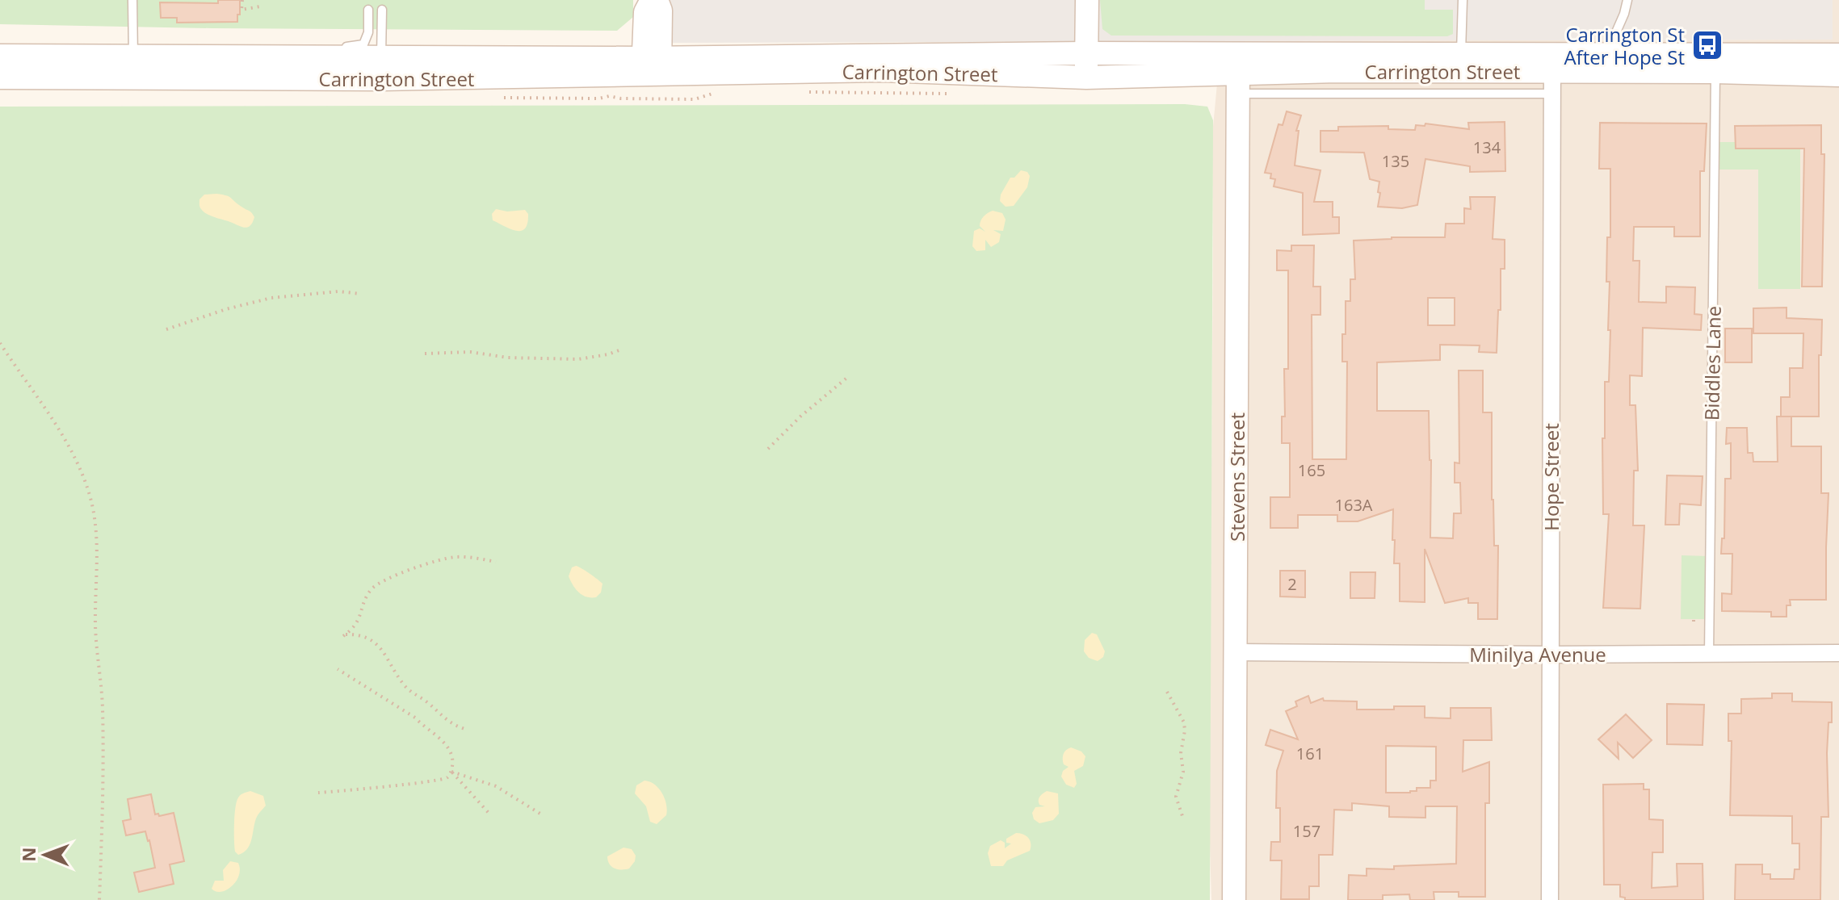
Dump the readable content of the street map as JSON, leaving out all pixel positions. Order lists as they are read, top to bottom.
{
  "streets": {
    "main road": ["Carrington Street", "Stevens Street"],
    "street": ["Hope Street", "Minilya Avenue"],
    "lane": ["Biddles Lane"]
  },
  "crossings": [
    ["Carrington Street", "Biddles Lane"],
    ["Carrington Street", "Stevens Street"],
    ["Carrington Street", "Hope Street"],
    ["Biddles Lane", "Minilya Avenue"],
    ["Stevens Street", "Minilya Avenue"],
    ["Hope Street", "Minilya Avenue"]
  ],
  "places": {
    "bus stop": ["Carrington St After Hope St"]
  },
  "house_numbers": [
    "134",
    "135",
    "165",
    "163A",
    "2",
    "161",
    "157"
  ],
  "north": "left"
}
